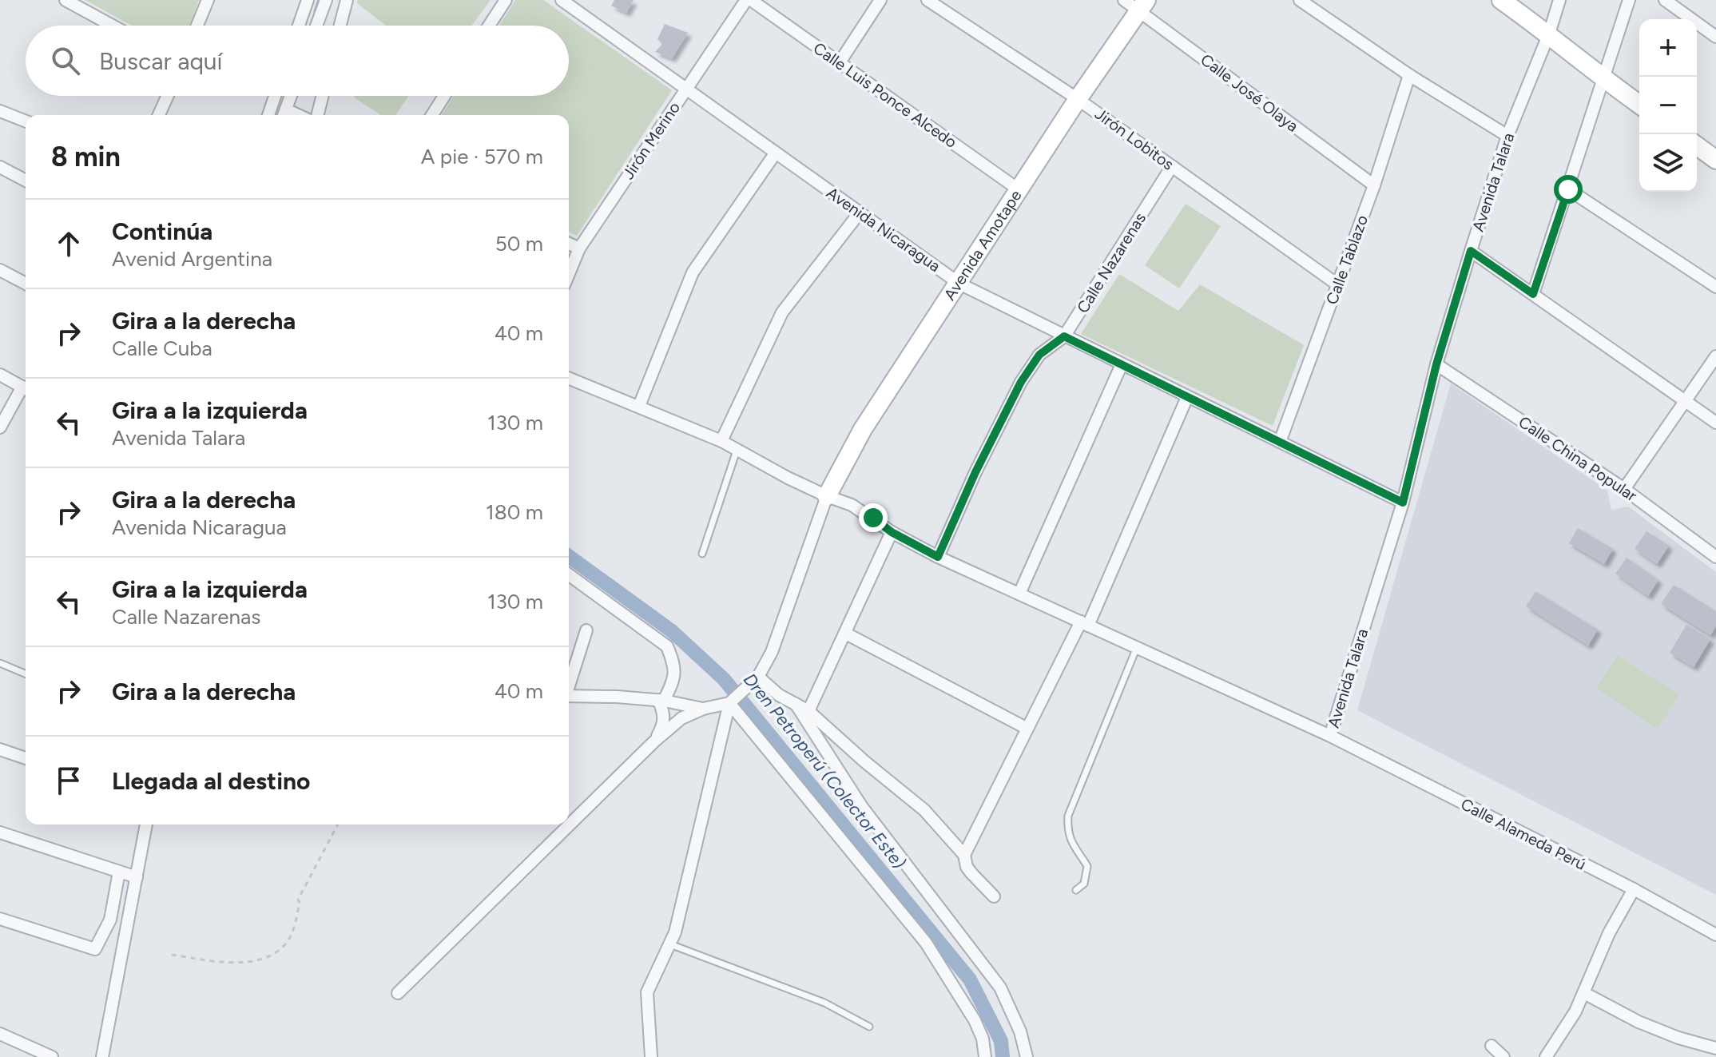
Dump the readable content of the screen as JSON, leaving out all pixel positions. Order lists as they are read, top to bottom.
{
  "streets": {
    "street": [
      "Calle José Olaya",
      "Calle Luis Ponce Alcedo",
      "Jirón Lobitos",
      "Jirón Merino",
      "Avenida Talara",
      "Avenida Nicaragua",
      "Avenida Amotape",
      "Calle Tablazo",
      "Calle Nazarenas",
      "Calle China Popular",
      "Calle Alameda Perú"
    ]
  },
  "crossings": [
    ["Calle José Olaya", "Avenida Amotape"],
    ["Calle José Olaya", "Calle Tablazo"],
    ["Calle Luis Ponce Alcedo", "Jirón Merino"],
    ["Calle Luis Ponce Alcedo", "Avenida Amotape"],
    ["Jirón Lobitos", "Avenida Amotape"],
    ["Jirón Lobitos", "Calle Tablazo"],
    ["Jirón Lobitos", "Calle Nazarenas"],
    ["Jirón Merino", "Avenida Nicaragua"],
    ["Avenida Talara", "Avenida Nicaragua"],
    ["Avenida Talara", "Calle China Popular"],
    ["Avenida Talara", "Calle Alameda Perú"],
    ["Avenida Nicaragua", "Avenida Amotape"],
    ["Avenida Nicaragua", "Calle Tablazo"],
    ["Avenida Nicaragua", "Calle Nazarenas"],
    ["Avenida Amotape", "Calle Alameda Perú"],
    ["Calle Nazarenas", "Calle Alameda Perú"]
  ],
  "water": ["Dren Petroperú (Colector Este)"],
  "page": {
    "map_buttons": ["+", "−"],
    "search": "Buscar aquí",
    "heading": ["8 min", "A pie · 570 m"],
    "list": [
      ["Continúa", "Avenid Argentina", "50 m"],
      ["Gira a la derecha", "Calle Cuba", "40 m"],
      ["Gira a la izquierda", "Avenida Talara", "130 m"],
      ["Gira a la derecha", "Avenida Nicaragua", "180 m"],
      ["Gira a la izquierda", "Calle Nazarenas", "130 m"],
      ["Gira a la derecha", "40 m"],
      "Llegada al destino"
    ]
  }
}
